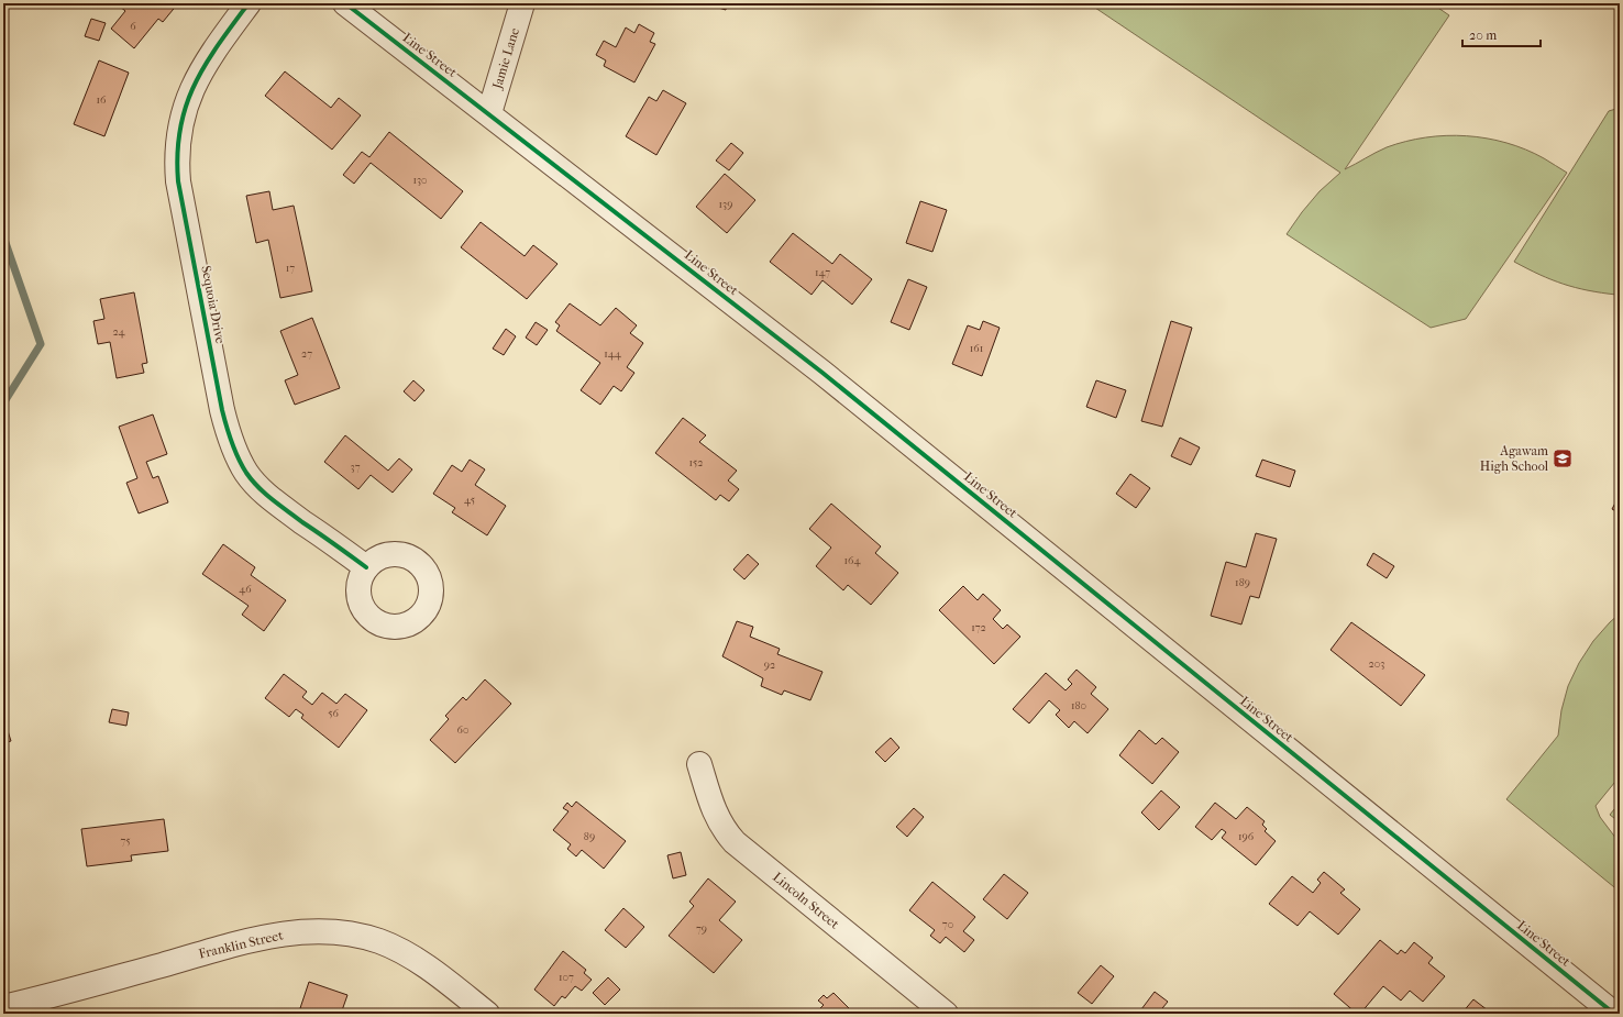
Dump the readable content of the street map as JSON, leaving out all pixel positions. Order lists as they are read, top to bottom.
{
  "streets": {
    "street": [
      "Line Street",
      "Jamie Lane",
      "Sequoia Drive",
      "Lincoln Street",
      "Franklin Street"
    ]
  },
  "crossings": [
    ["Line Street", "Jamie Lane"]
  ],
  "places": {
    "school or university": ["Agawam High School"]
  },
  "house_numbers": [
    "6",
    "16",
    "130",
    "139",
    "17",
    "147",
    "24",
    "161",
    "27",
    "144",
    "152",
    "37",
    "45",
    "164",
    "189",
    "46",
    "172",
    "203",
    "92",
    "180",
    "56",
    "60",
    "89",
    "196",
    "75",
    "70",
    "79",
    "107"
  ],
  "scale_bar": "20 m"
}
